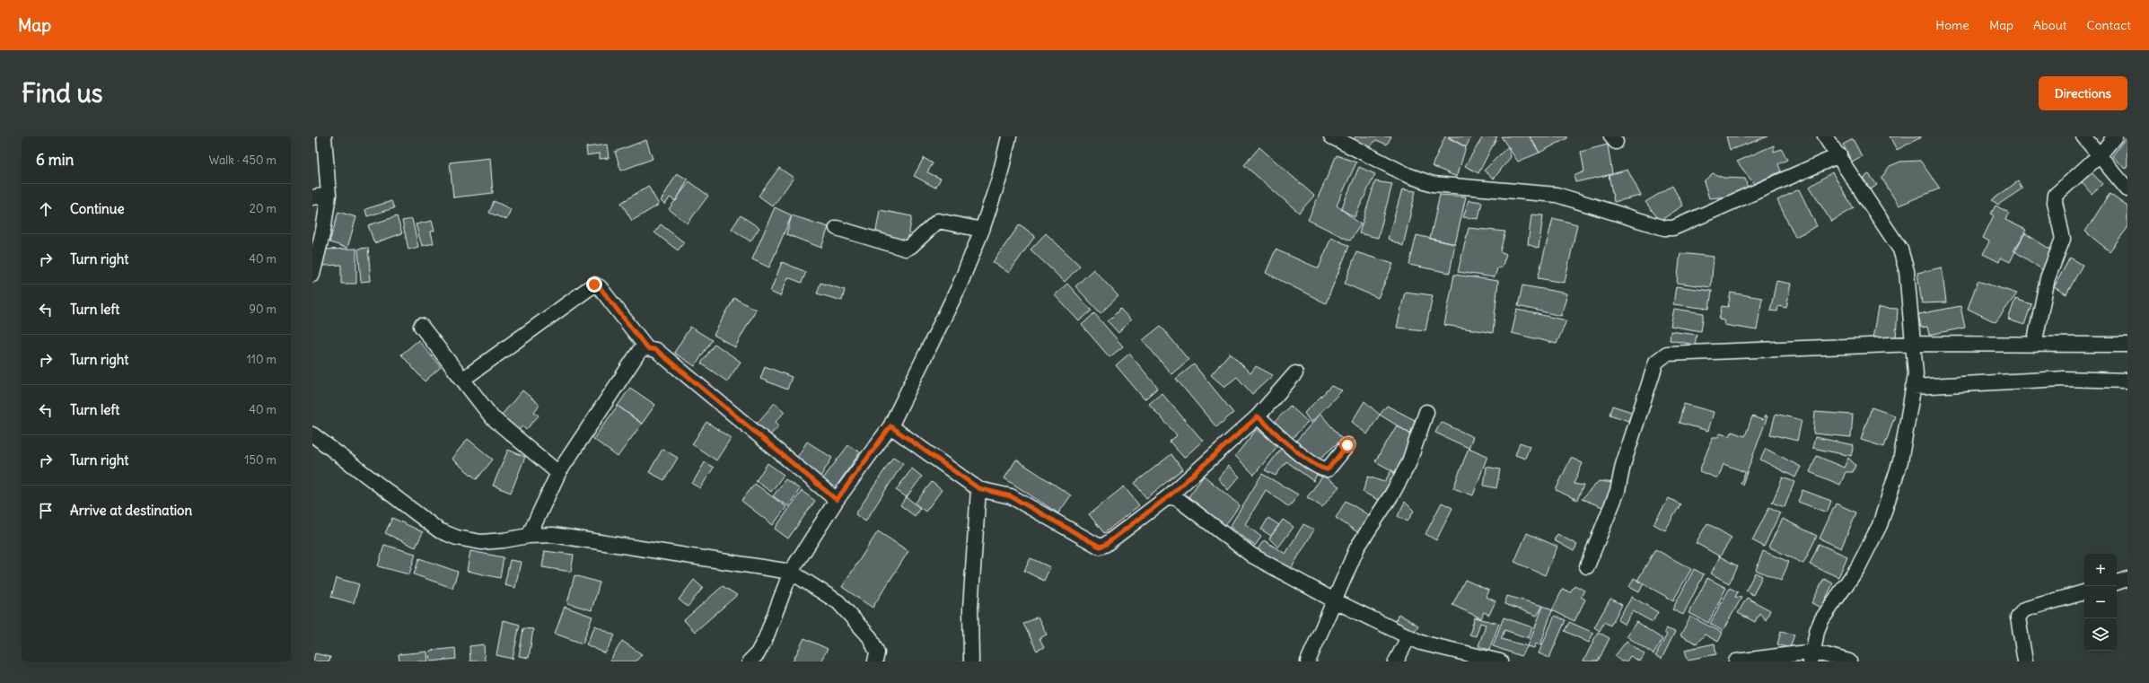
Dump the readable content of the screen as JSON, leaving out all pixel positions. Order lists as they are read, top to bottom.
{
  "page": {
    "header": "Map",
    "nav": [
      "Home",
      "Map",
      "About",
      "Contact"
    ],
    "buttons": "Directions",
    "title": "Find us",
    "heading": ["6 min", "Walk · 450 m"],
    "list": [
      ["Continue", "20 m"],
      ["Turn right", "40 m"],
      ["Turn left", "90 m"],
      ["Turn right", "110 m"],
      ["Turn left", "40 m"],
      ["Turn right", "150 m"],
      "Arrive at destination"
    ],
    "map_buttons": ["+", "−"]
  }
}
